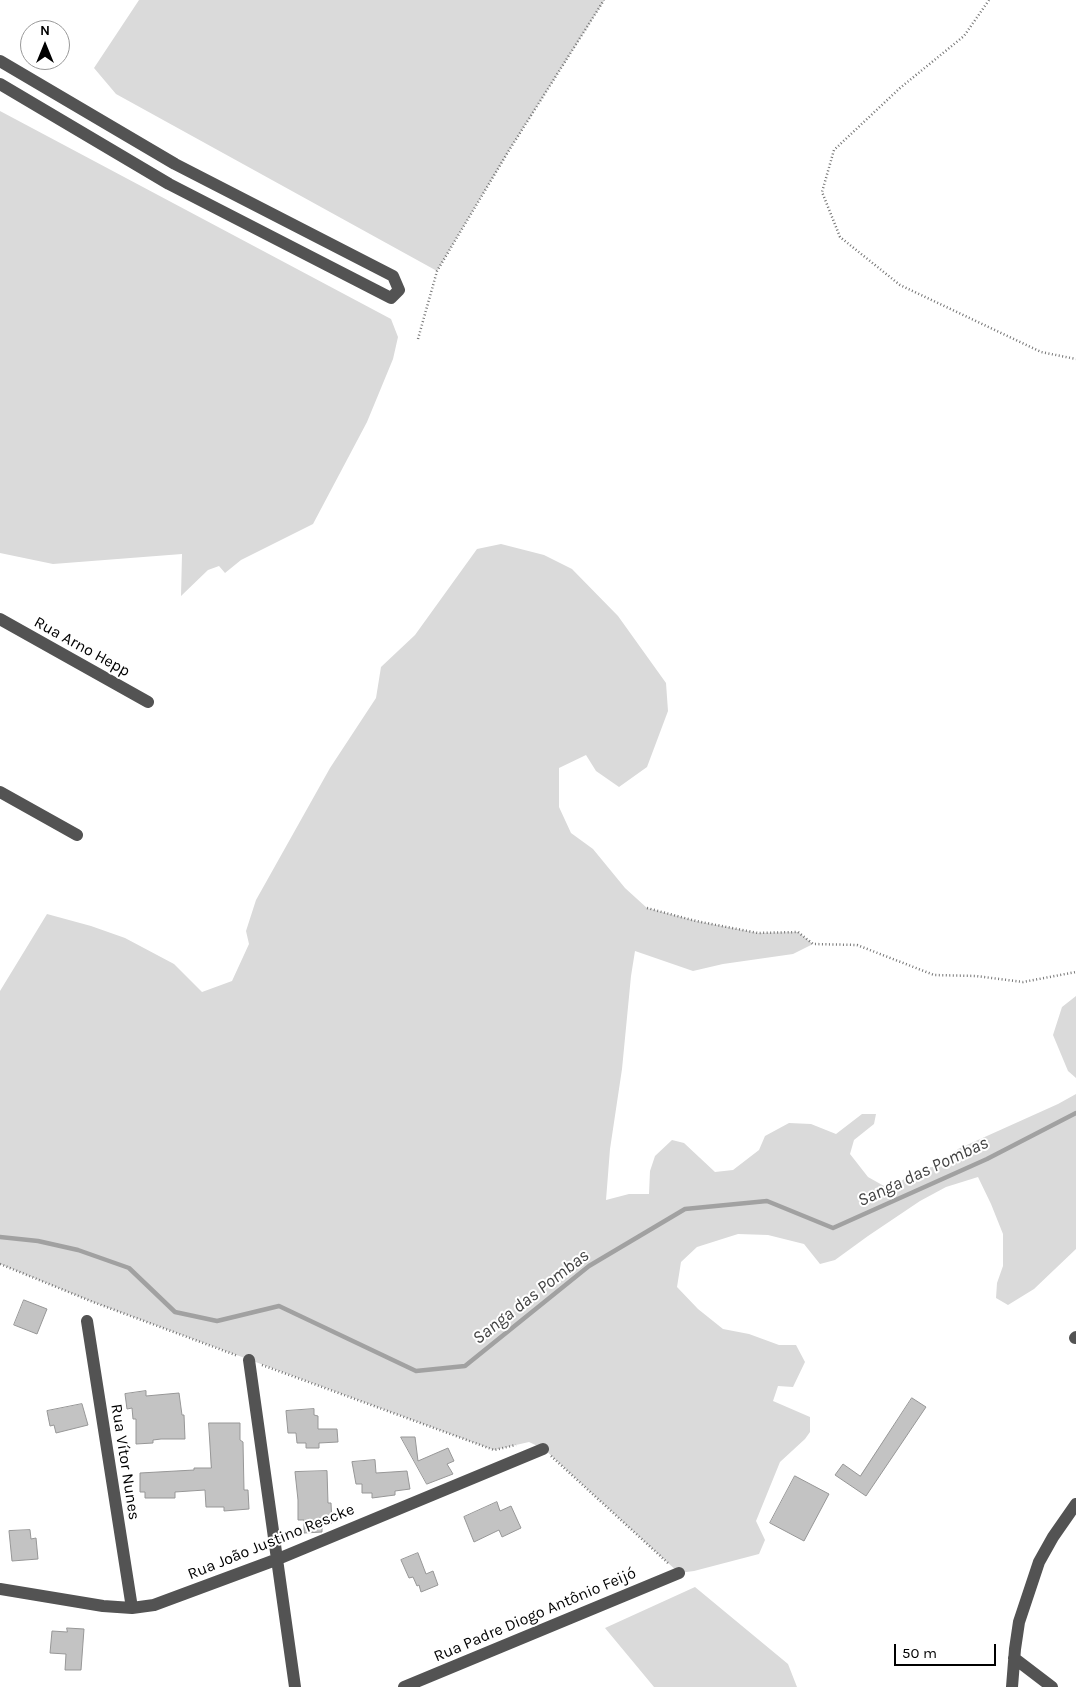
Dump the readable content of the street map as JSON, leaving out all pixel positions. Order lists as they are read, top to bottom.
{
  "streets": {
    "street": [
      "Rua Arno Hepp",
      "Rua Vítor Nunes",
      "Rua João Justino Rescke",
      "Rua Padre Diogo Antônio Feijó"
    ]
  },
  "crossings": [
    ["Rua Vítor Nunes", "Rua João Justino Rescke"]
  ],
  "water": ["Sanga das Pombas"],
  "scale_bar": "50 m",
  "north": "top"
}
